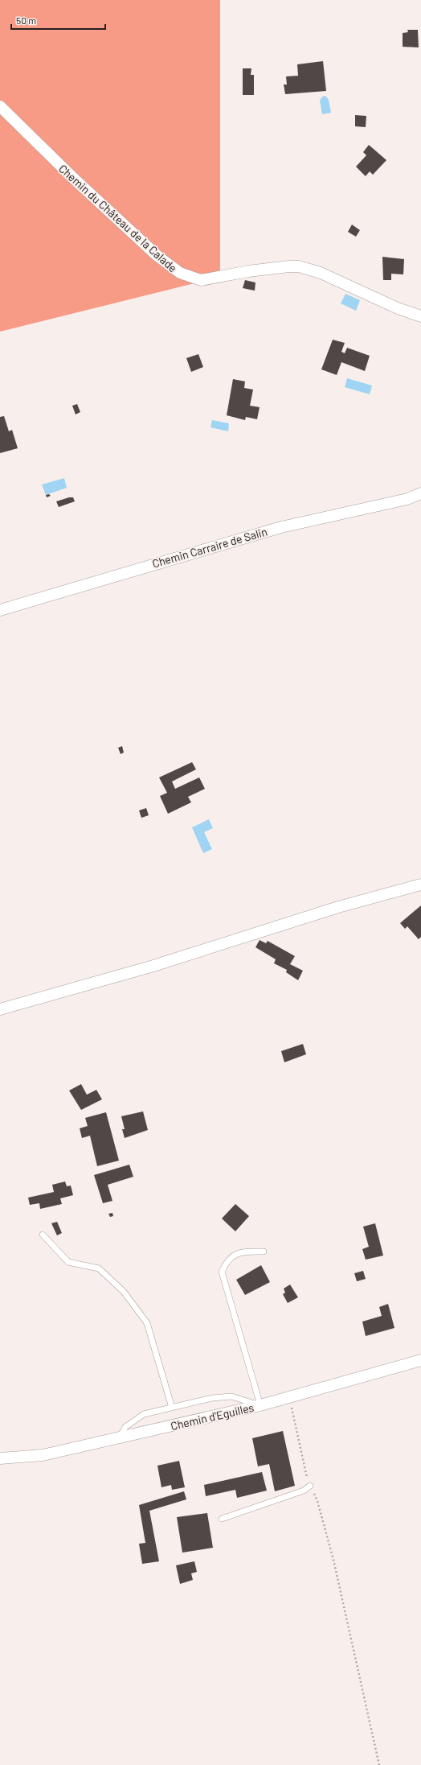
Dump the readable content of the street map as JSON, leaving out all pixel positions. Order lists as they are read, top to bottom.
{
  "streets": {
    "street": ["Chemin du Château de la Calade", "Chemin Carraire de Salin", "Chemin d'Eguilles"]
  },
  "scale_bar": "50 m"
}
